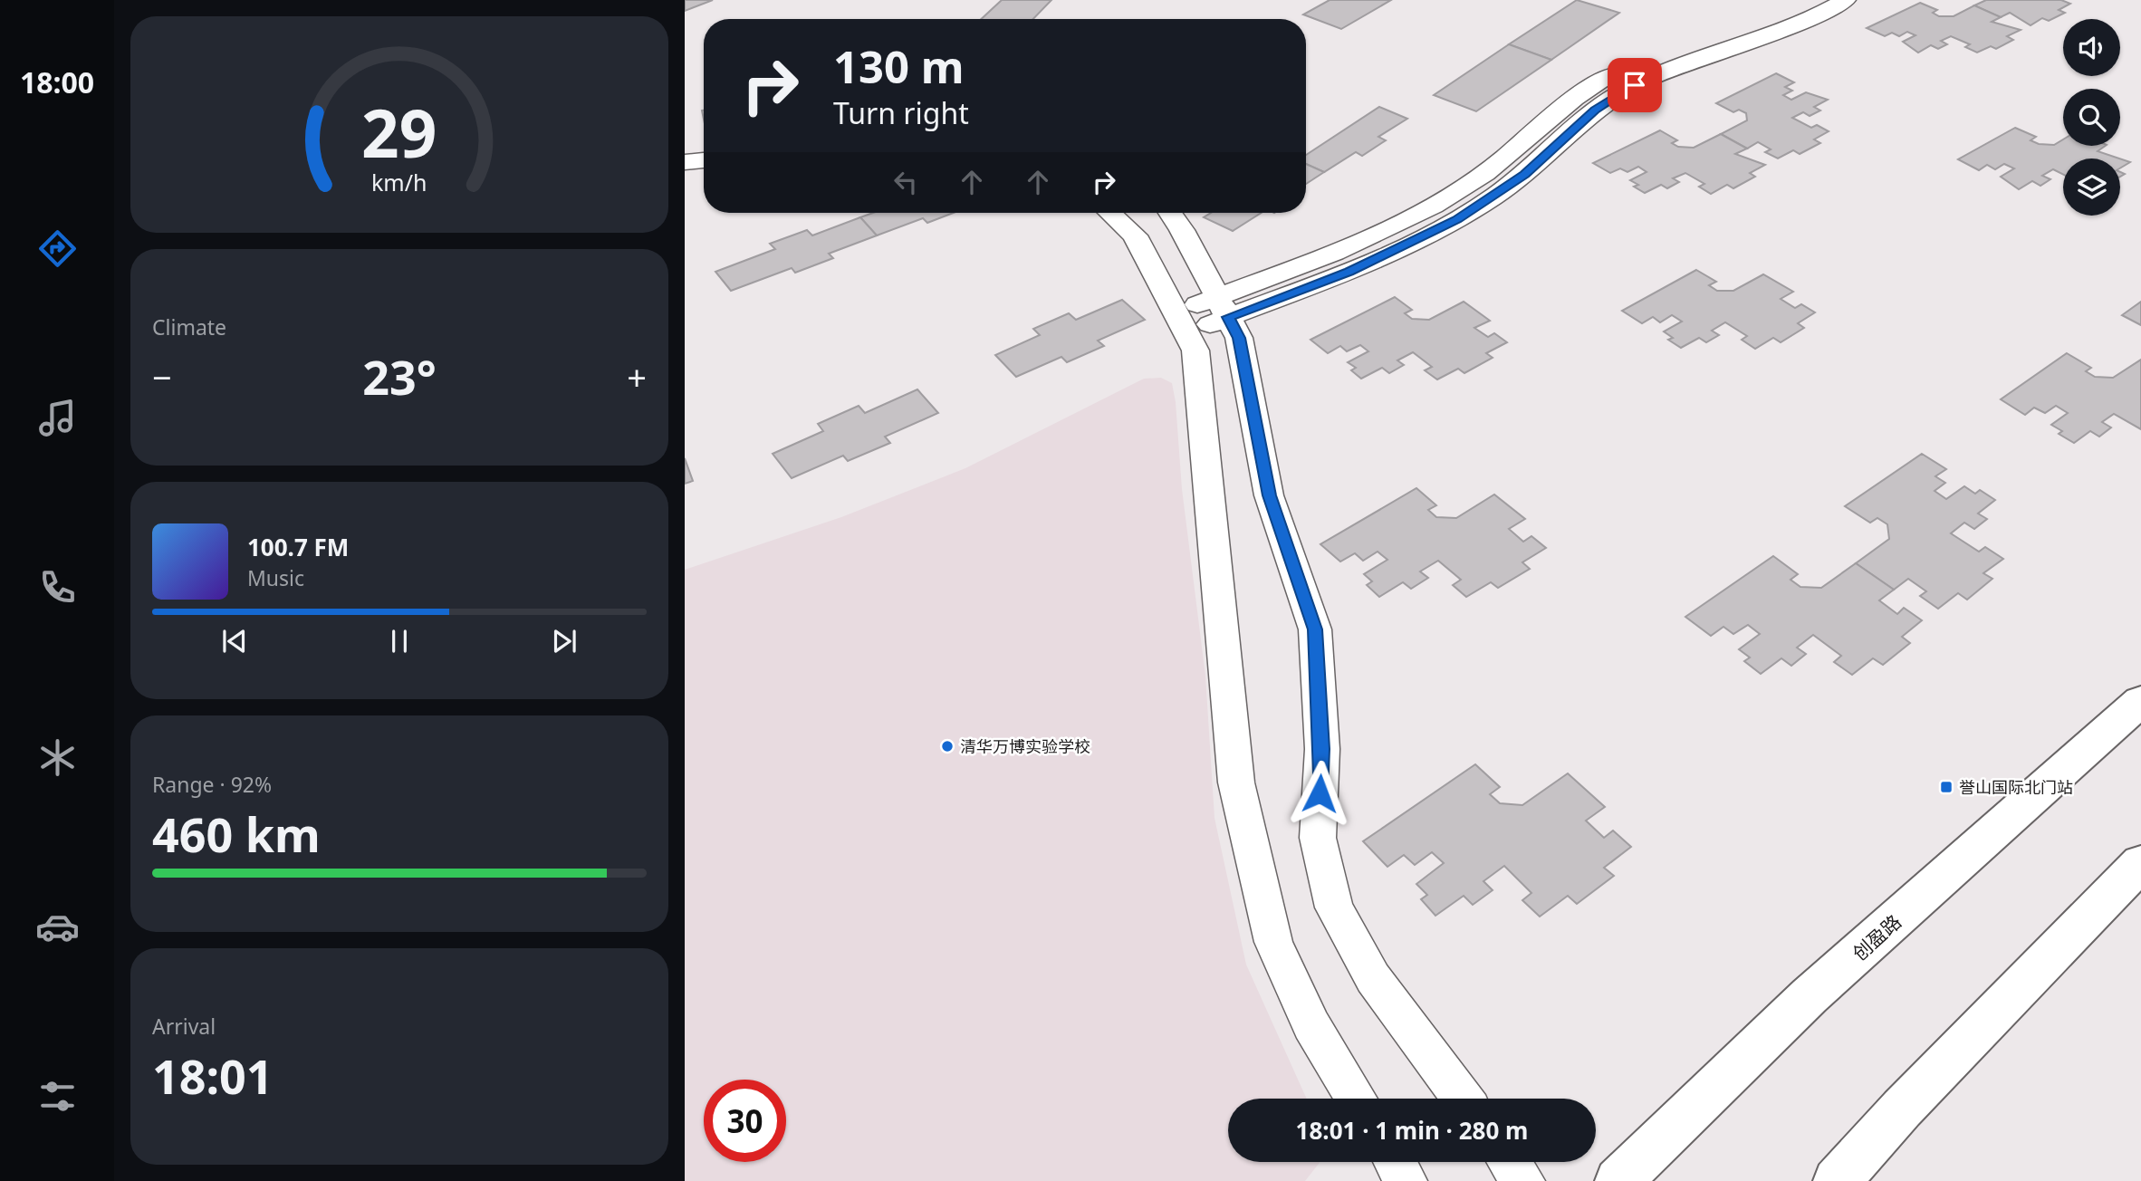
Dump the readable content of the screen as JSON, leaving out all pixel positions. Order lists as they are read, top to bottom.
{
  "streets": {
    "street": ["创盈路"]
  },
  "places": {
    "other": ["清华万博实验学校"],
    "transit": ["誉山国际北门站"]
  },
  "page": {
    "tabs": "18:00",
    "turn": ["130 m", "Turn right"],
    "tile": [
      "Climate",
      ["Range · 92%", "460 km"],
      ["Arrival", "18:01"]
    ],
    "heat": ["−", "23°", "+"],
    "song": ["100.7 FM", "Music"],
    "limit": "30",
    "trip": "18:01 · 1 min · 280 m",
    "gauge": ["29", "km/h"]
  }
}
